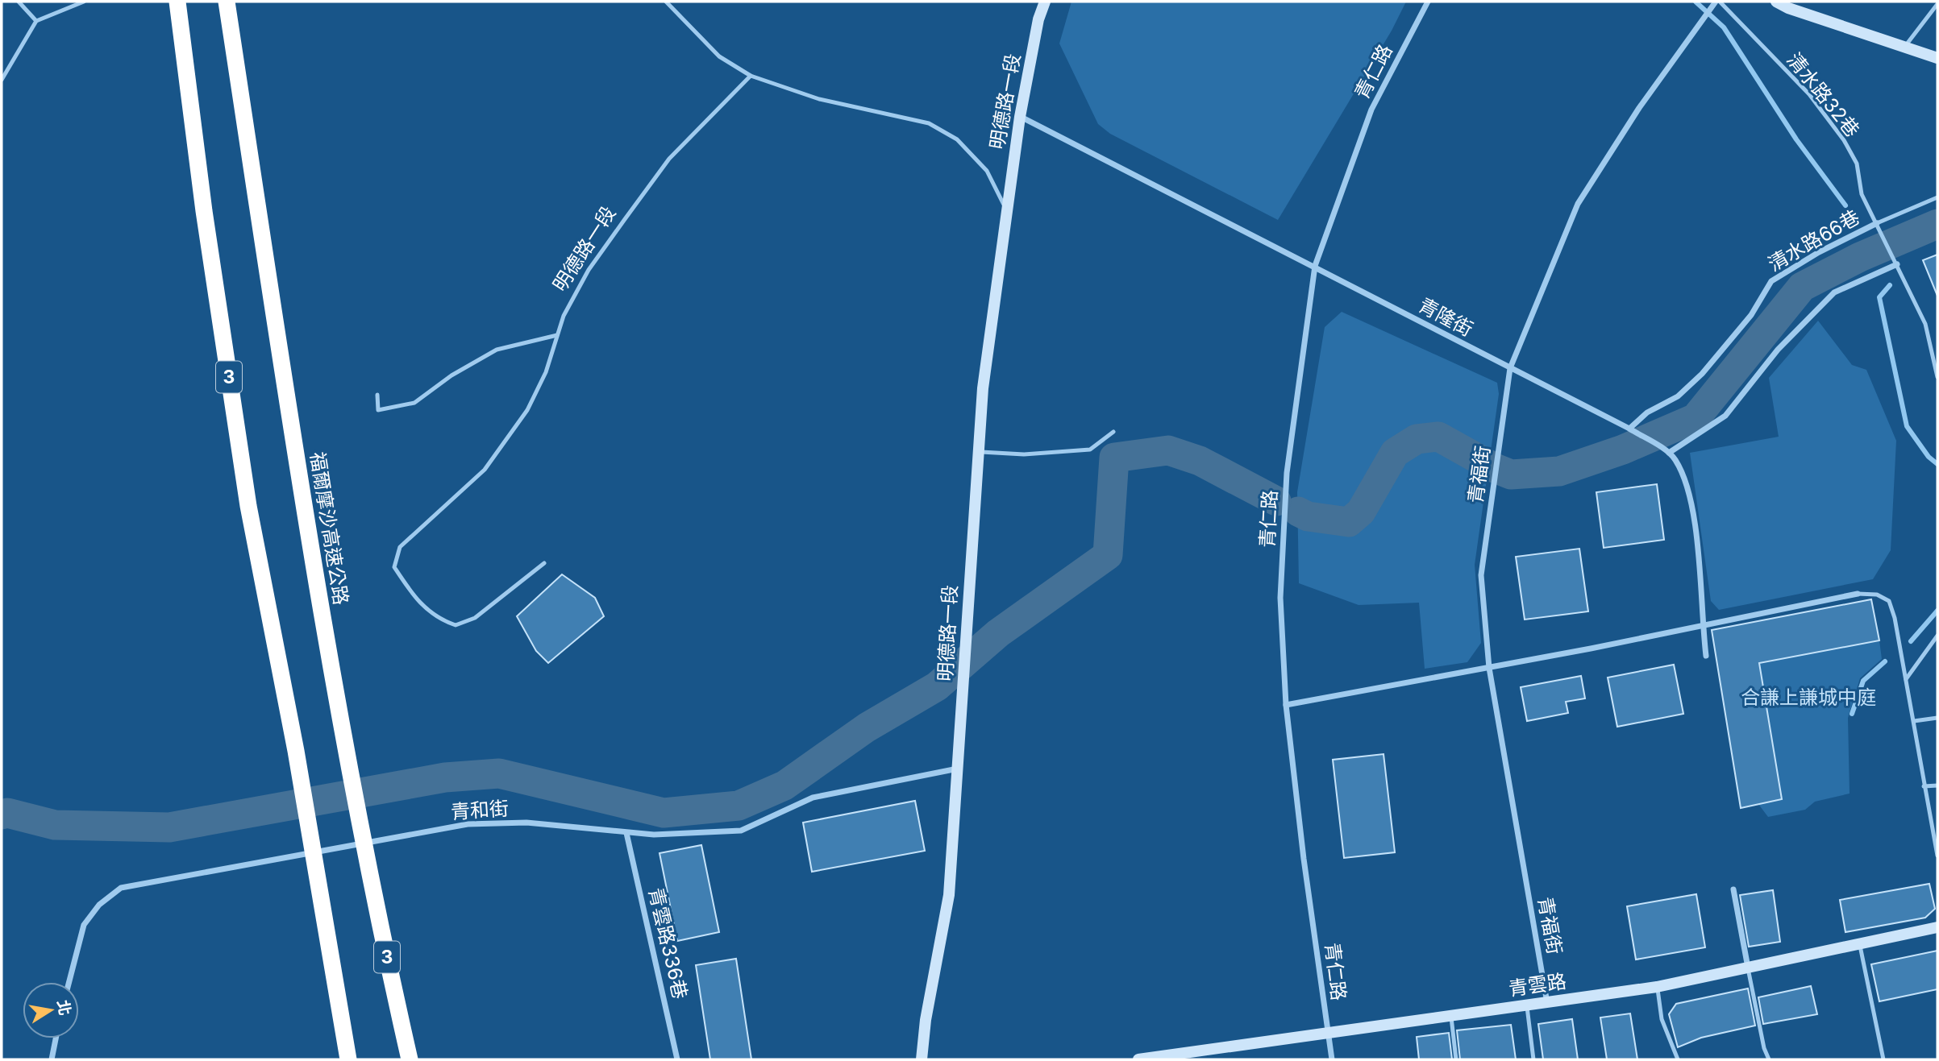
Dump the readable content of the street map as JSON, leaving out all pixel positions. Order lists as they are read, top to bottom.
{
  "streets": {
    "highway": ["3", "福爾摩沙高速公路"],
    "street": [
      "青仁路",
      "明德路一段",
      "清水路66巷",
      "青隆街",
      "青福街",
      "青和街",
      "青雲路336巷",
      "青雲路"
    ],
    "lane": ["清水路32巷"]
  },
  "crossings": [
    ["青仁路", "青隆街"],
    ["青仁路", "青雲路"],
    ["清水路32巷", "清水路66巷"],
    ["清水路32巷", "青福街"],
    ["明德路一段", "青隆街"],
    ["明德路一段", "青和街"],
    ["清水路66巷", "青隆街"],
    ["青隆街", "青福街"],
    ["青福街", "青雲路"],
    ["青和街", "青雲路336巷"]
  ],
  "parks": ["合謙上謙城中庭"],
  "north": "right"
}
